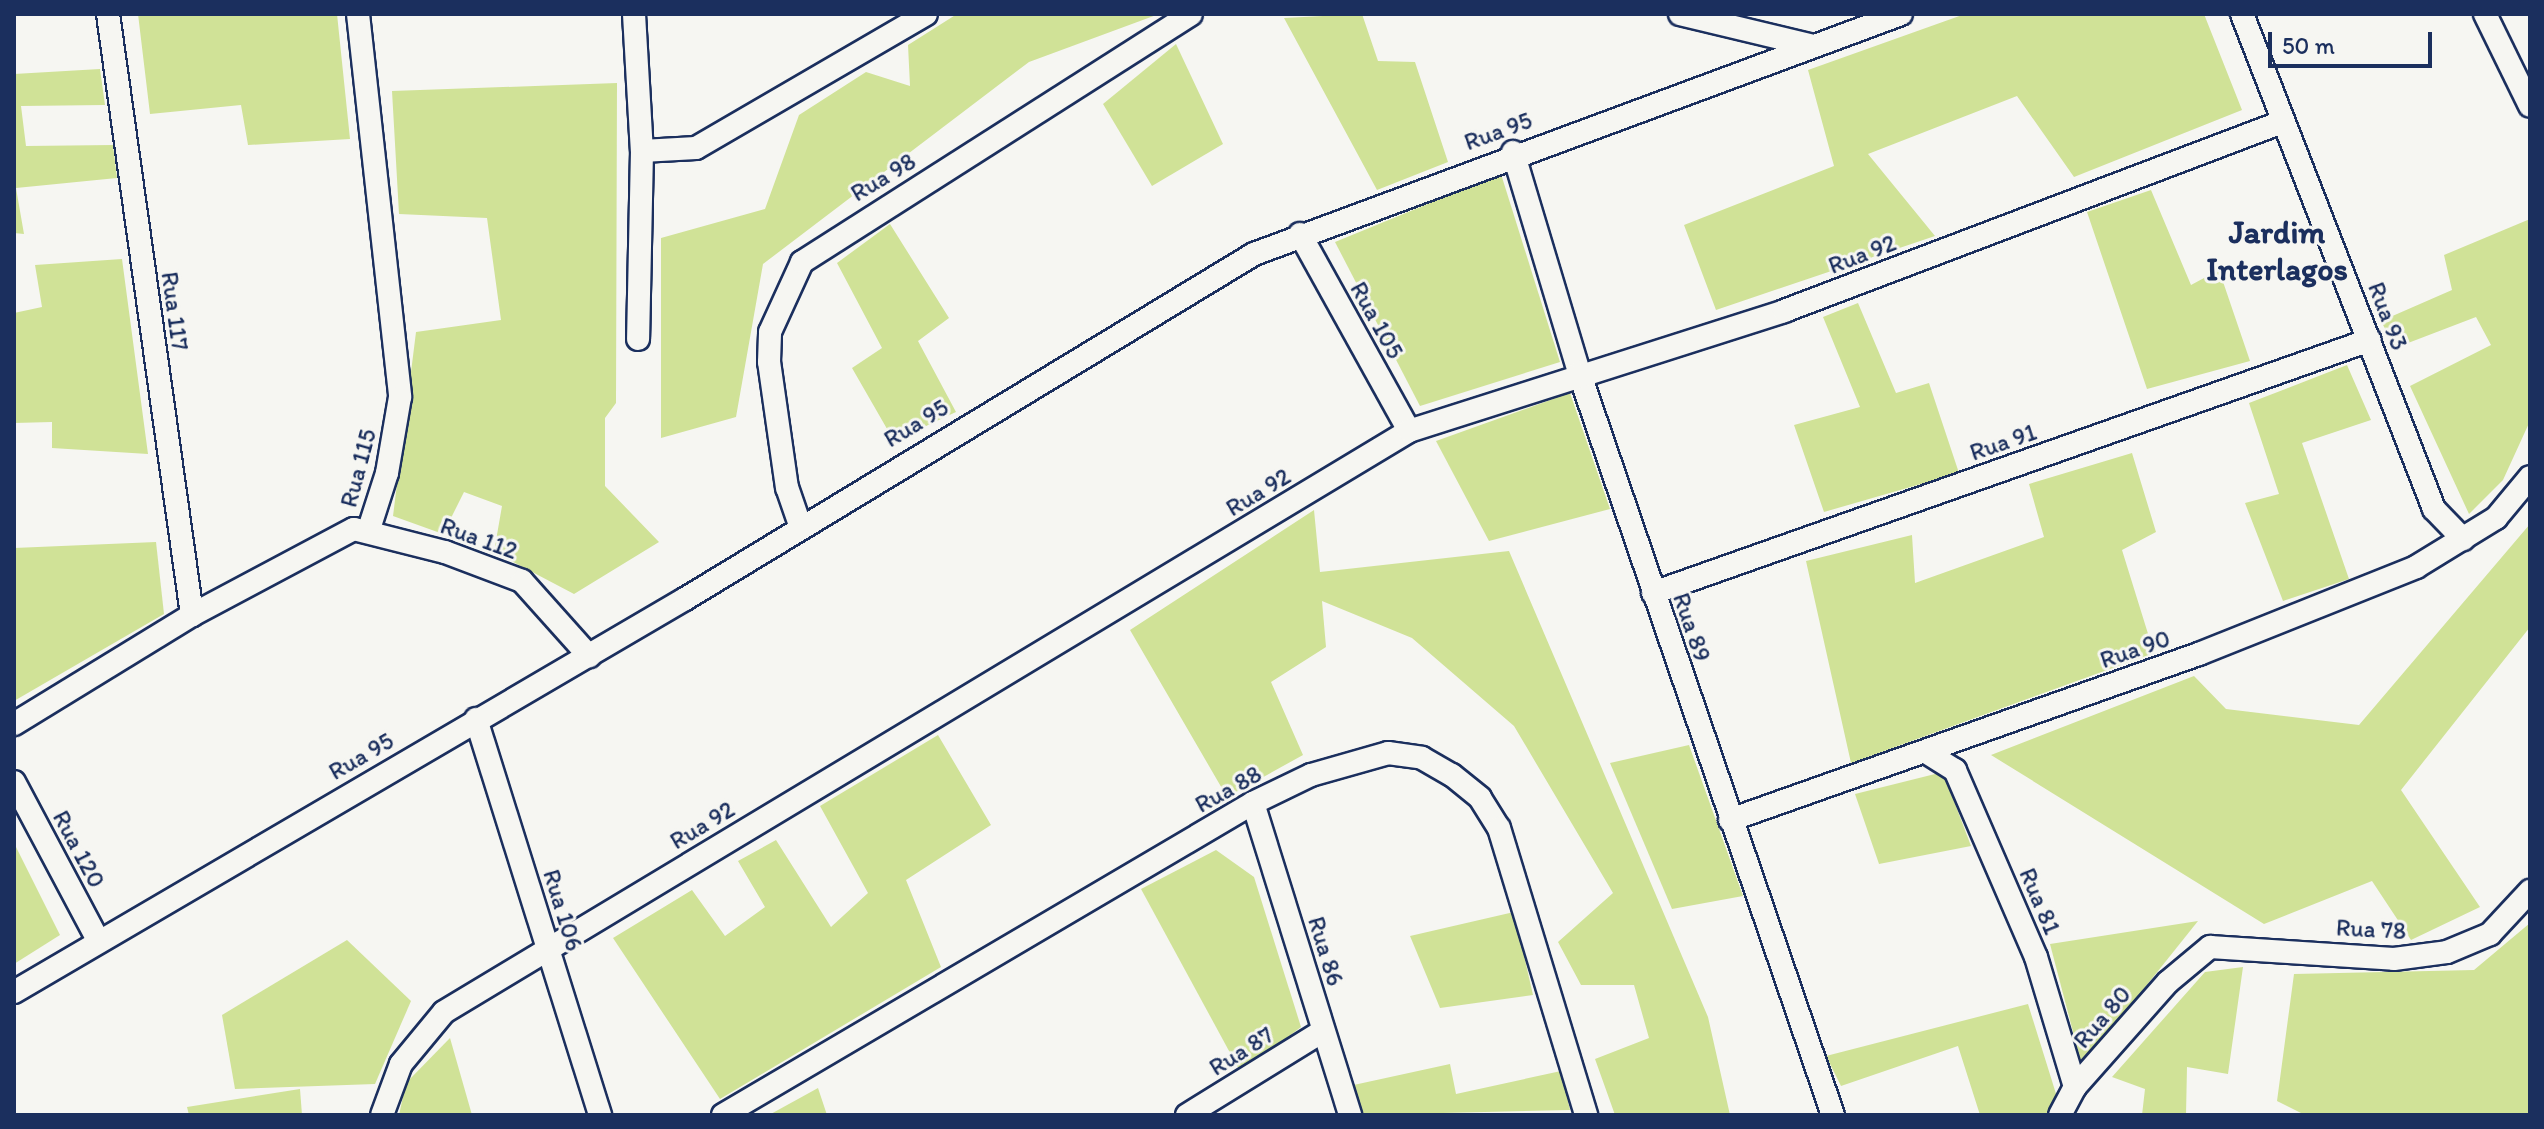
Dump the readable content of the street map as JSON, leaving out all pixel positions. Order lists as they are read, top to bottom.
{
  "streets": {
    "street": [
      "Rua 95",
      "Rua 98",
      "Rua 92",
      "Rua 117",
      "Rua 93",
      "Rua 105",
      "Rua 91",
      "Rua 115",
      "Rua 112",
      "Rua 89",
      "Rua 90",
      "Rua 88",
      "Rua 120",
      "Rua 81",
      "Rua 106",
      "Rua 78",
      "Rua 86",
      "Rua 80",
      "Rua 87"
    ]
  },
  "crossings": [
    ["Rua 95", "Rua 98"],
    ["Rua 95", "Rua 105"],
    ["Rua 95", "Rua 112"],
    ["Rua 95", "Rua 89"],
    ["Rua 95", "Rua 120"],
    ["Rua 95", "Rua 106"],
    ["Rua 92", "Rua 93"],
    ["Rua 92", "Rua 105"],
    ["Rua 92", "Rua 89"],
    ["Rua 92", "Rua 106"],
    ["Rua 117", "Rua 115"],
    ["Rua 93", "Rua 91"],
    ["Rua 93", "Rua 90"],
    ["Rua 91", "Rua 89"],
    ["Rua 115", "Rua 112"],
    ["Rua 89", "Rua 90"],
    ["Rua 90", "Rua 81"],
    ["Rua 88", "Rua 86"],
    ["Rua 81", "Rua 80"],
    ["Rua 78", "Rua 80"],
    ["Rua 86", "Rua 87"]
  ],
  "districts": ["Jardim Interlagos"],
  "scale_bar": "50 m"
}
